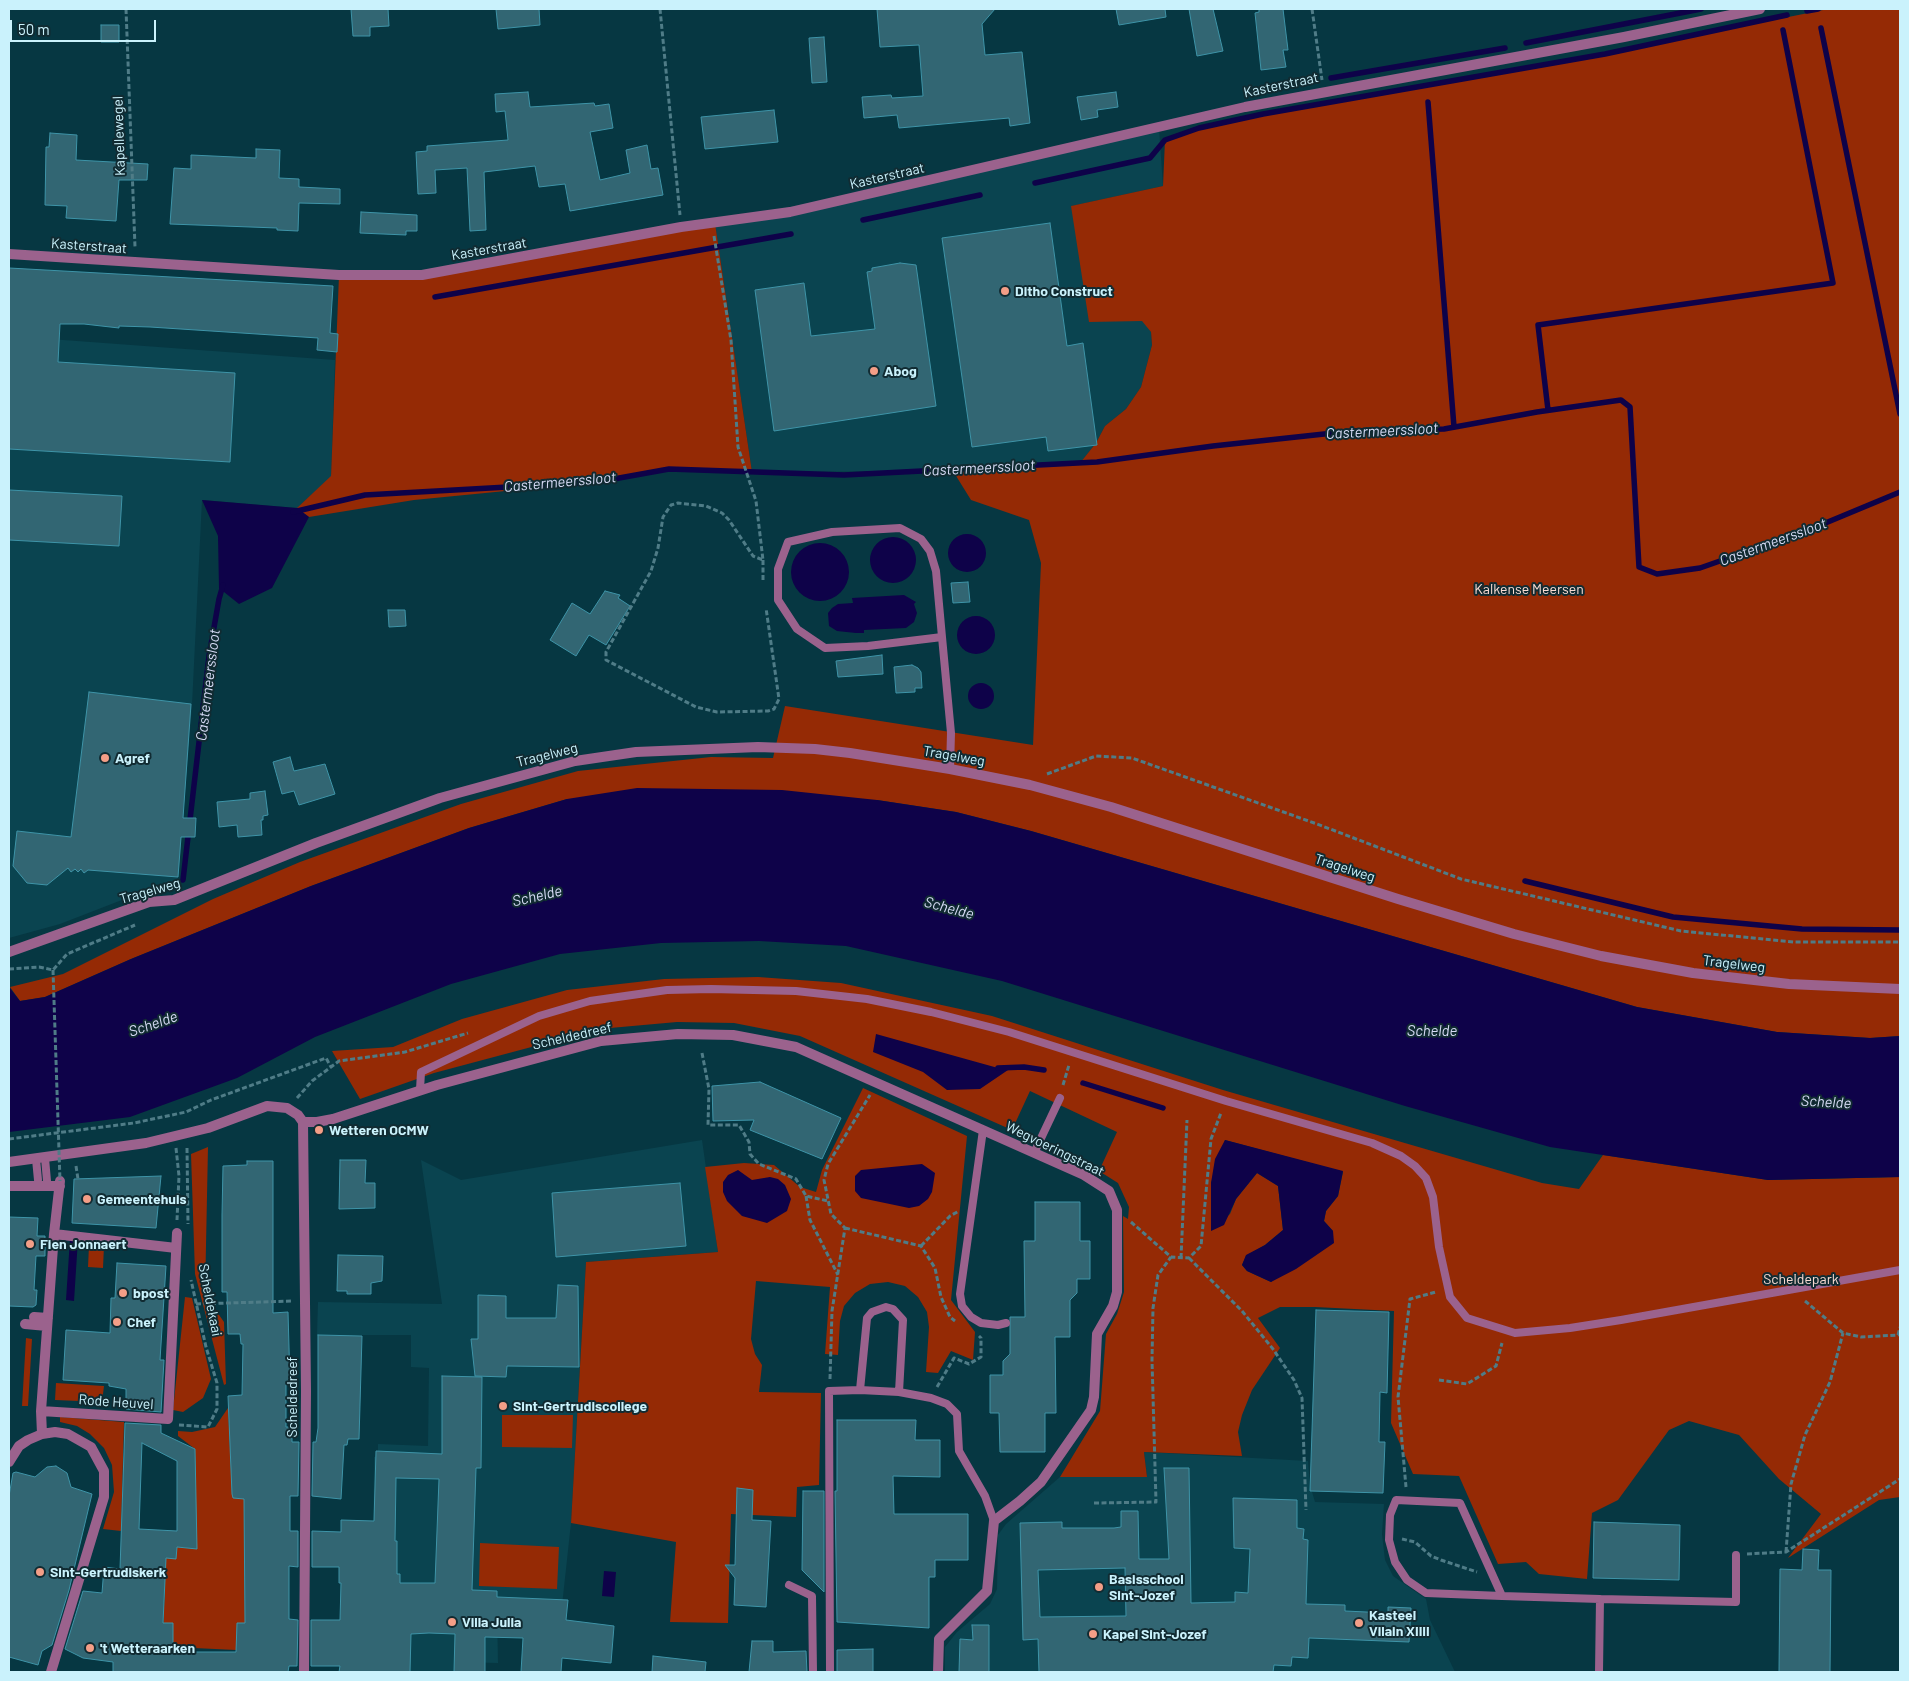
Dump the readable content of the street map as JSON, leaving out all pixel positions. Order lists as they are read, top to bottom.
{
  "streets": {
    "street": [
      "Kasterstraat",
      "Tragelweg",
      "Scheldedreef",
      "Wegvoeringstraat",
      "Rode Heuvel"
    ],
    "path": ["Kapellewegel", "Scheldekaai"]
  },
  "crossings": [
    ["Kasterstraat", "Kapellewegel"],
    ["Scheldedreef", "Wegvoeringstraat"],
    ["Scheldekaai", "Rode Heuvel"]
  ],
  "water": ["Castermeerssloot", "Schelde"],
  "parks": ["Kalkense Meersen", "Scheldepark"],
  "places": [
    "Ditho Construct",
    "Abog",
    "Agref",
    "Wetteren OCMW",
    "Gemeentehuis",
    "Fien Jonnaert",
    "bpost",
    "Chef",
    "Sint-Gertrudiscollege",
    "Sint-Gertrudiskerk",
    "Basisschool Sint-Jozef",
    "Villa Julia",
    "Kasteel Vilain XIIII",
    "Kapel Sint-Jozef",
    "'t Wetteraarken"
  ],
  "scale_bar": "50 m"
}
